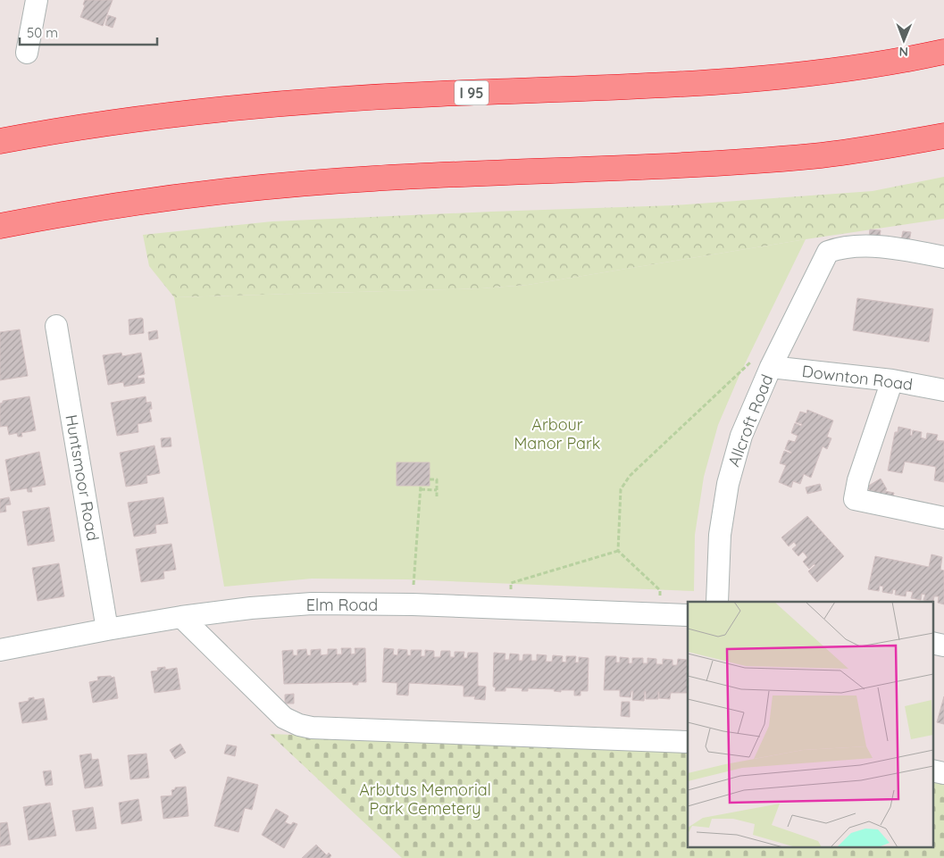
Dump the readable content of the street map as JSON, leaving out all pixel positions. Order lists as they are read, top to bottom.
{
  "streets": {
    "highway": ["I 95"],
    "street": [
      "Downton Road",
      "Allcroft Road",
      "Huntsmoor Road",
      "Elm Road"
    ]
  },
  "crossings": [
    ["Downton Road", "Allcroft Road"],
    ["Huntsmoor Road", "Elm Road"]
  ],
  "parks": ["Arbour Manor Park", "Arbutus Memorial Park Cemetery"],
  "scale_bar": "50 m",
  "north": "bottom"
}
